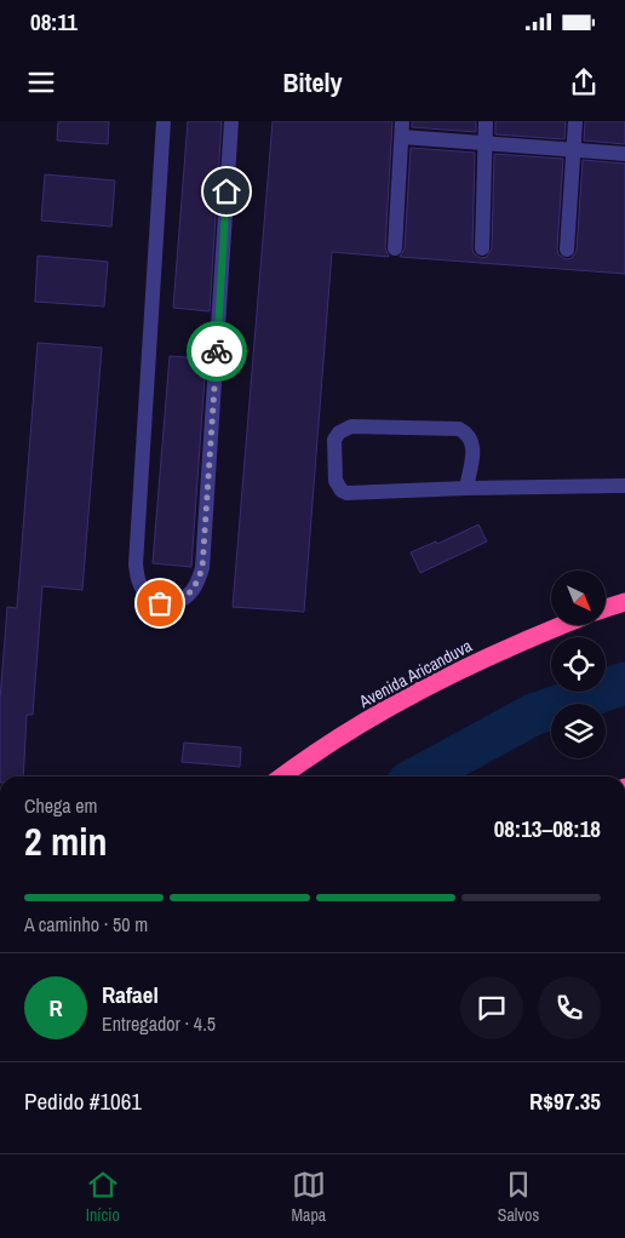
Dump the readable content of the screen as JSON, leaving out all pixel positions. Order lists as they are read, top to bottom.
{
  "streets": {
    "highway": ["Avenida Aricanduva"]
  },
  "north": "bottom right",
  "page": {
    "status": "08:11",
    "header": "Bitely",
    "heading": ["2 min", "Chega em", "08:13–08:18"],
    "panel": [
      "Rafael",
      "Entregador · 4.5",
      "Pedido #1061",
      "R$97.35"
    ],
    "bar": "A caminho · 50 m",
    "round": "R",
    "tabs": ["Início", "Mapa", "Salvos"]
  }
}
